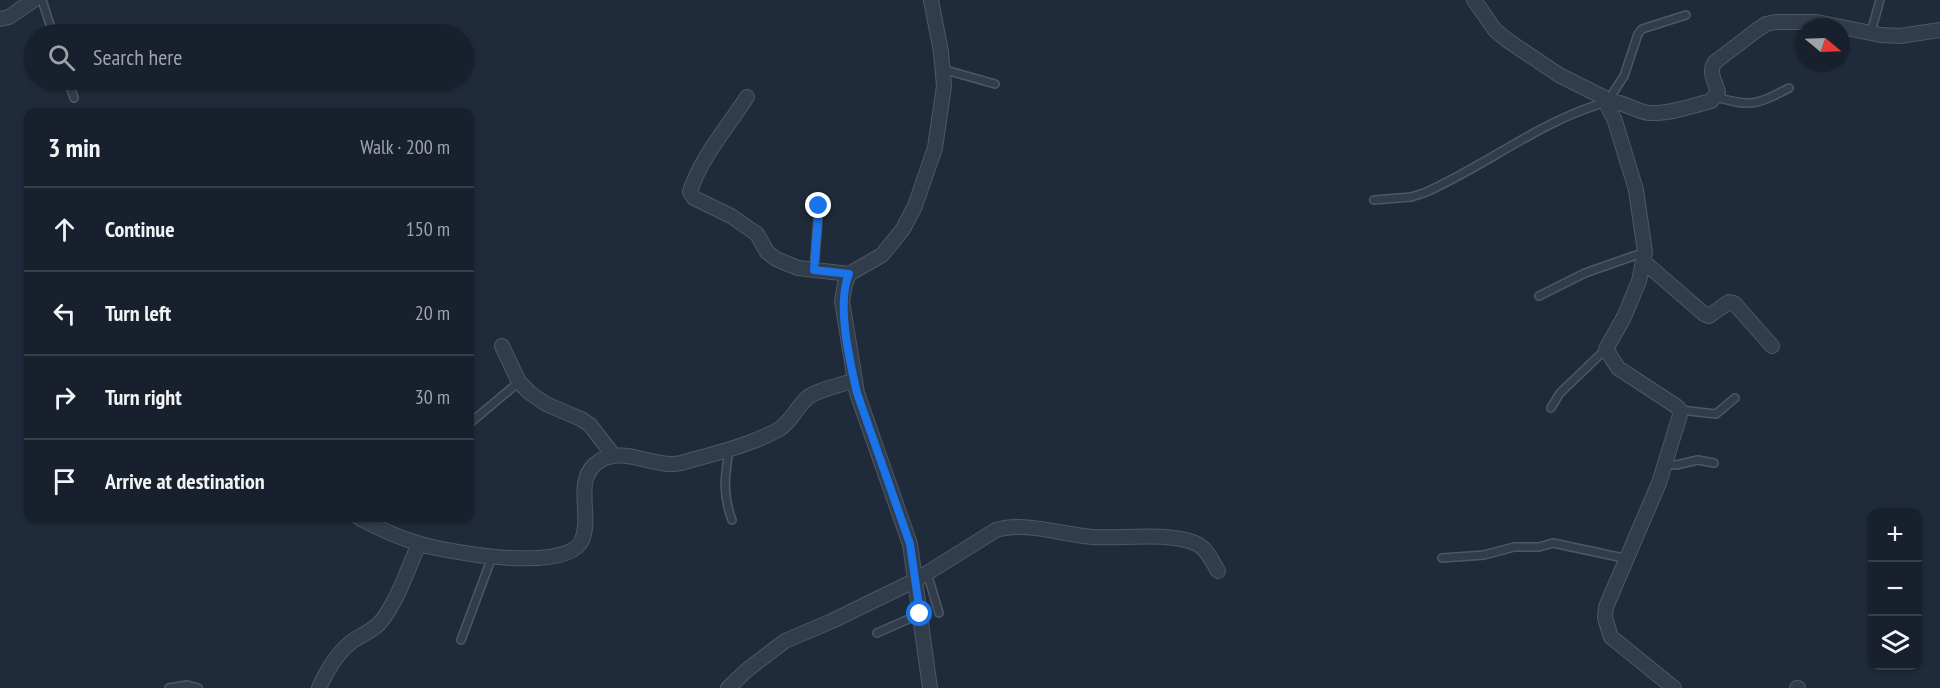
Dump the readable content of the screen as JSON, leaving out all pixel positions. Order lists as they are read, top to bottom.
{
  "north": "right",
  "page": {
    "search": "Search here",
    "heading": ["3 min", "Walk · 200 m"],
    "list": [
      ["Continue", "150 m"],
      ["Turn left", "20 m"],
      ["Turn right", "30 m"],
      "Arrive at destination"
    ],
    "map_buttons": ["+", "−"]
  }
}
